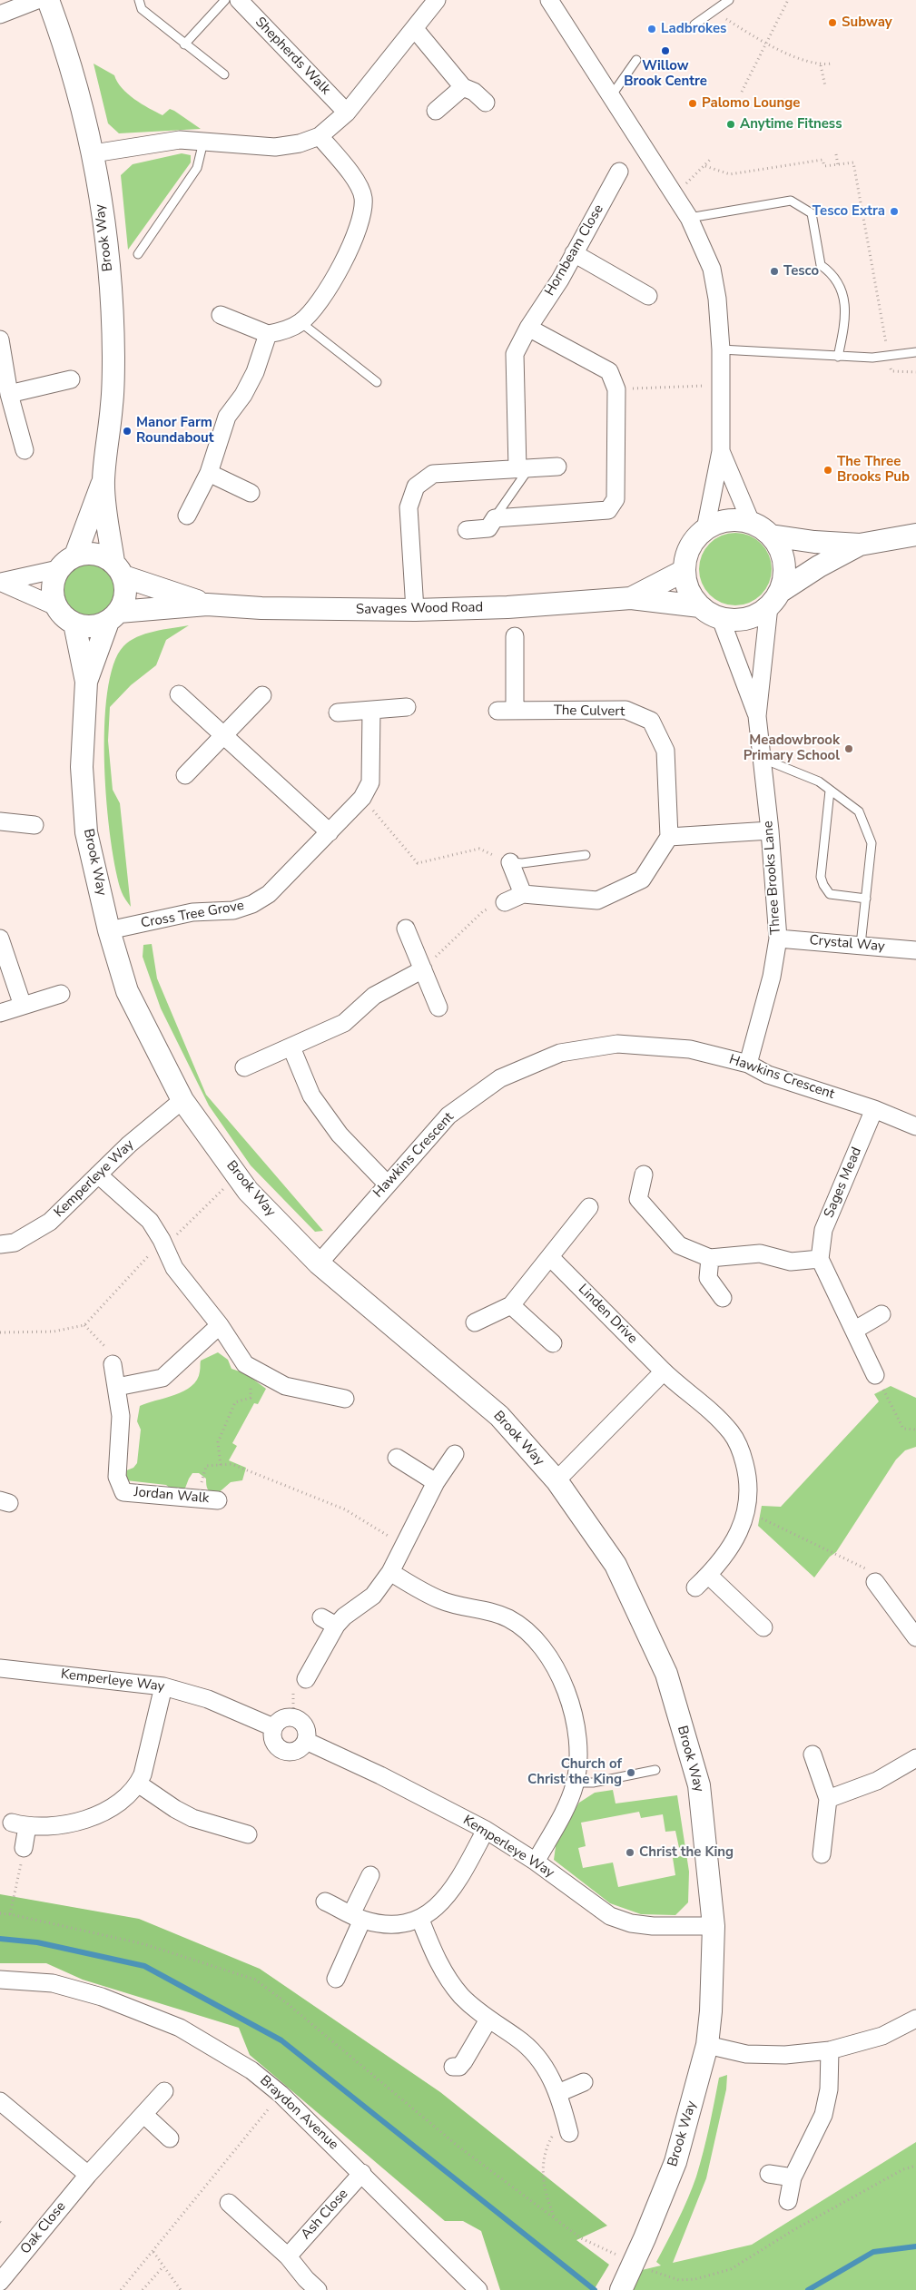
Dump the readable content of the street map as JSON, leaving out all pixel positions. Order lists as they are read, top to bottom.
{
  "streets": {
    "street": [
      "Shepherds Walk",
      "Brook Way",
      "Hornbeam Close",
      "Savages Wood Road",
      "The Culvert",
      "Three Brooks Lane",
      "Cross Tree Grove",
      "Crystal Way",
      "Hawkins Crescent",
      "Kemperleye Way",
      "Sages Mead",
      "Linden Drive",
      "Jordan Walk",
      "Braydon Avenue",
      "Ash Close",
      "Oak Close"
    ]
  },
  "crossings": [
    ["Brook Way", "Savages Wood Road"],
    ["Brook Way", "Cross Tree Grove"],
    ["Brook Way", "Hawkins Crescent"],
    ["Brook Way", "Kemperleye Way"],
    ["Savages Wood Road", "Three Brooks Lane"],
    ["Three Brooks Lane", "Crystal Way"],
    ["Three Brooks Lane", "Hawkins Crescent"],
    ["Hawkins Crescent", "Sages Mead"],
    ["Braydon Avenue", "Ash Close"]
  ],
  "places": [
    "Subway",
    "Ladbrokes",
    "Willow Brook Centre",
    "Palomo Lounge",
    "Anytime Fitness",
    "Tesco Extra",
    "Tesco",
    "Manor Farm Roundabout",
    "The Three Brooks Pub",
    "Meadowbrook Primary School",
    "Church of Christ the King",
    "Christ the King"
  ]
}
